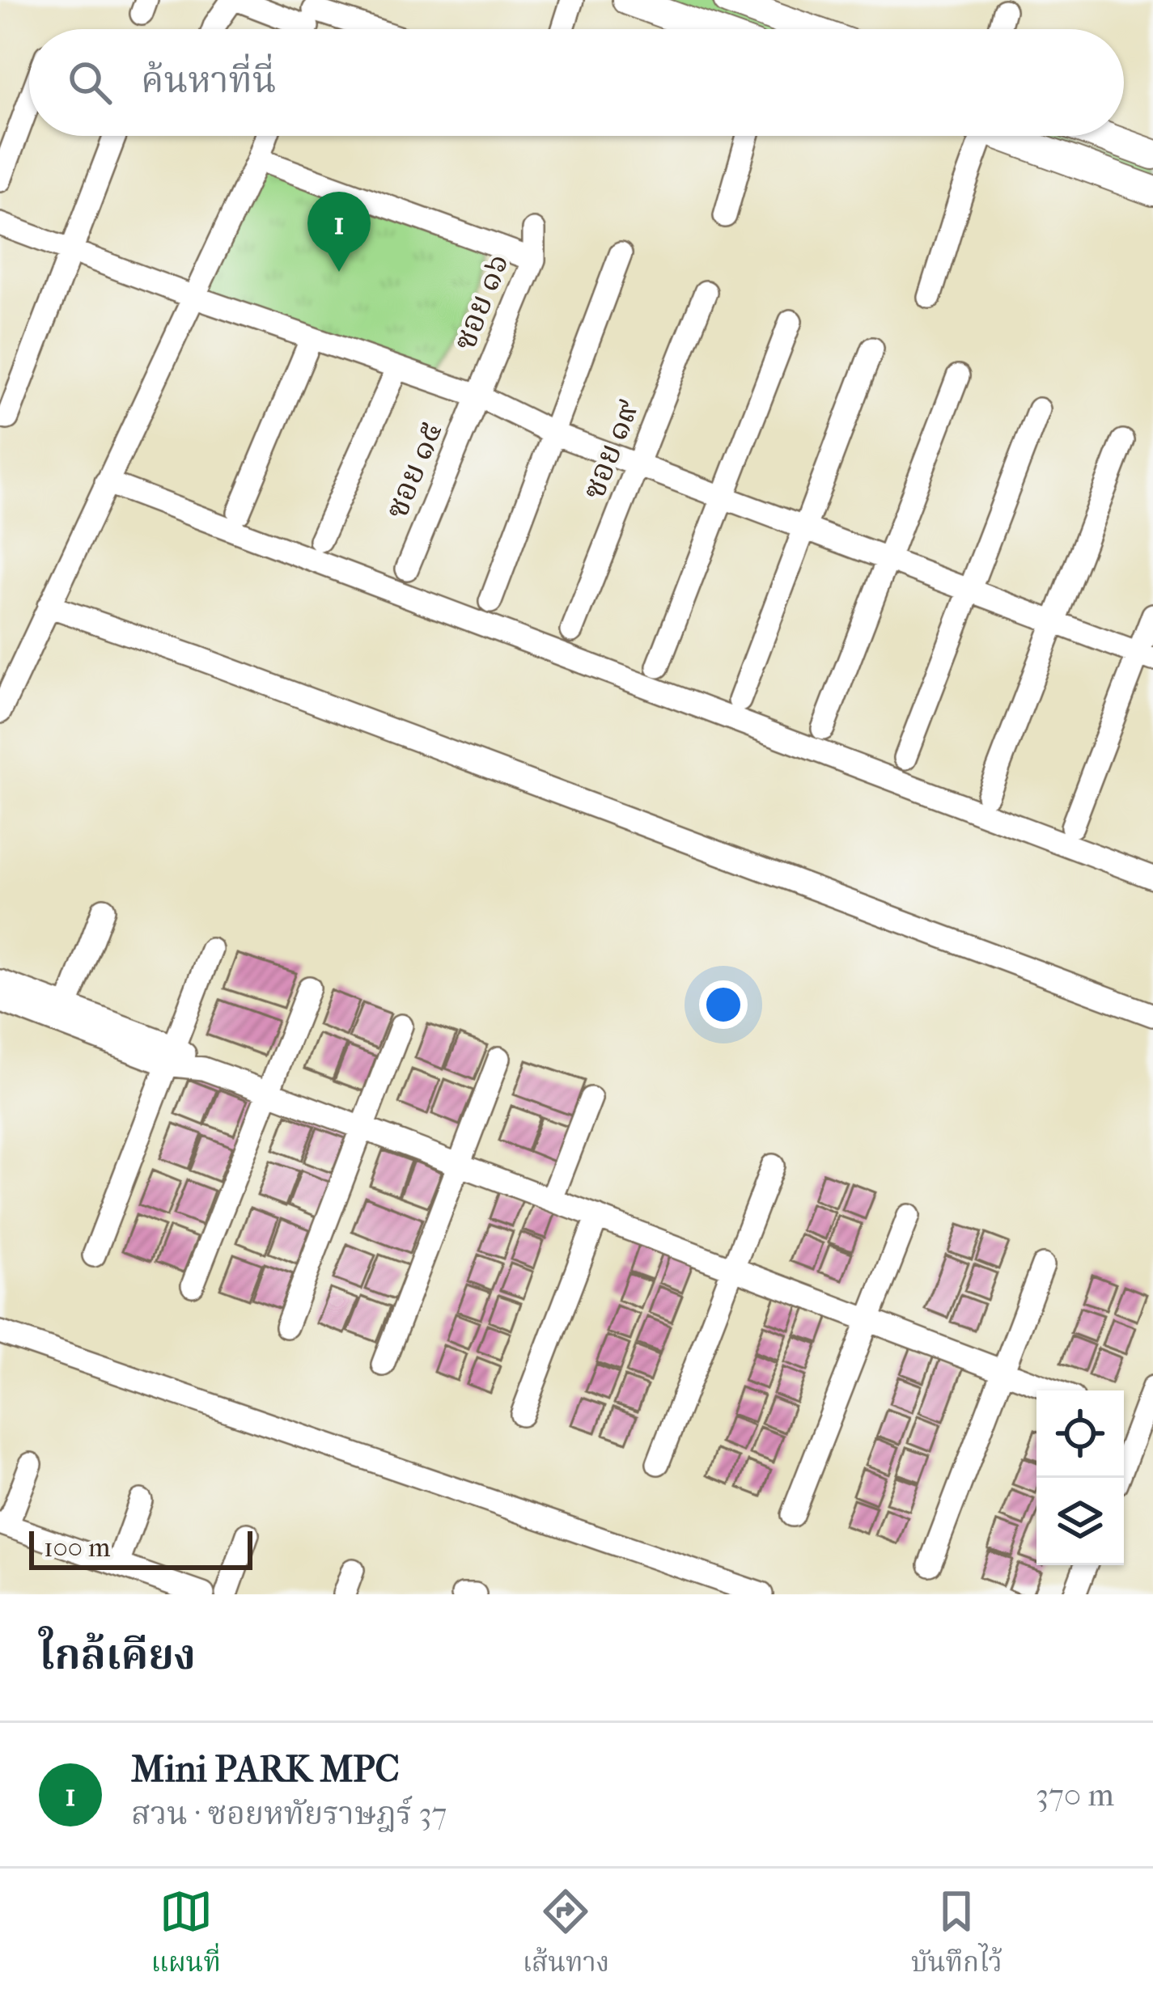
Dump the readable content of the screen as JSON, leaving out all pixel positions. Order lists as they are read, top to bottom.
{
  "streets": {
    "street": ["ซอย ๑๖", "ซอย ๑๙", "ซอย ๑๕"]
  },
  "crossings": [
    ["ซอย ๑๖", "ซอย ๑๕"]
  ],
  "scale_bar": "100 m",
  "page": {
    "search": "ค้นหาที่นี่",
    "pins": "1",
    "scale": "100 m",
    "heading": "ใกล้เคียง",
    "list": [
      {
        "mark": "1",
        "name": "Mini PARK MPC",
        "note": "สวน · ซอยหทัยราษฎร์ 37",
        "value": "370 m"
      }
    ],
    "nav": ["แผนที่", "เส้นทาง", "บันทึกไว้"]
  }
}
